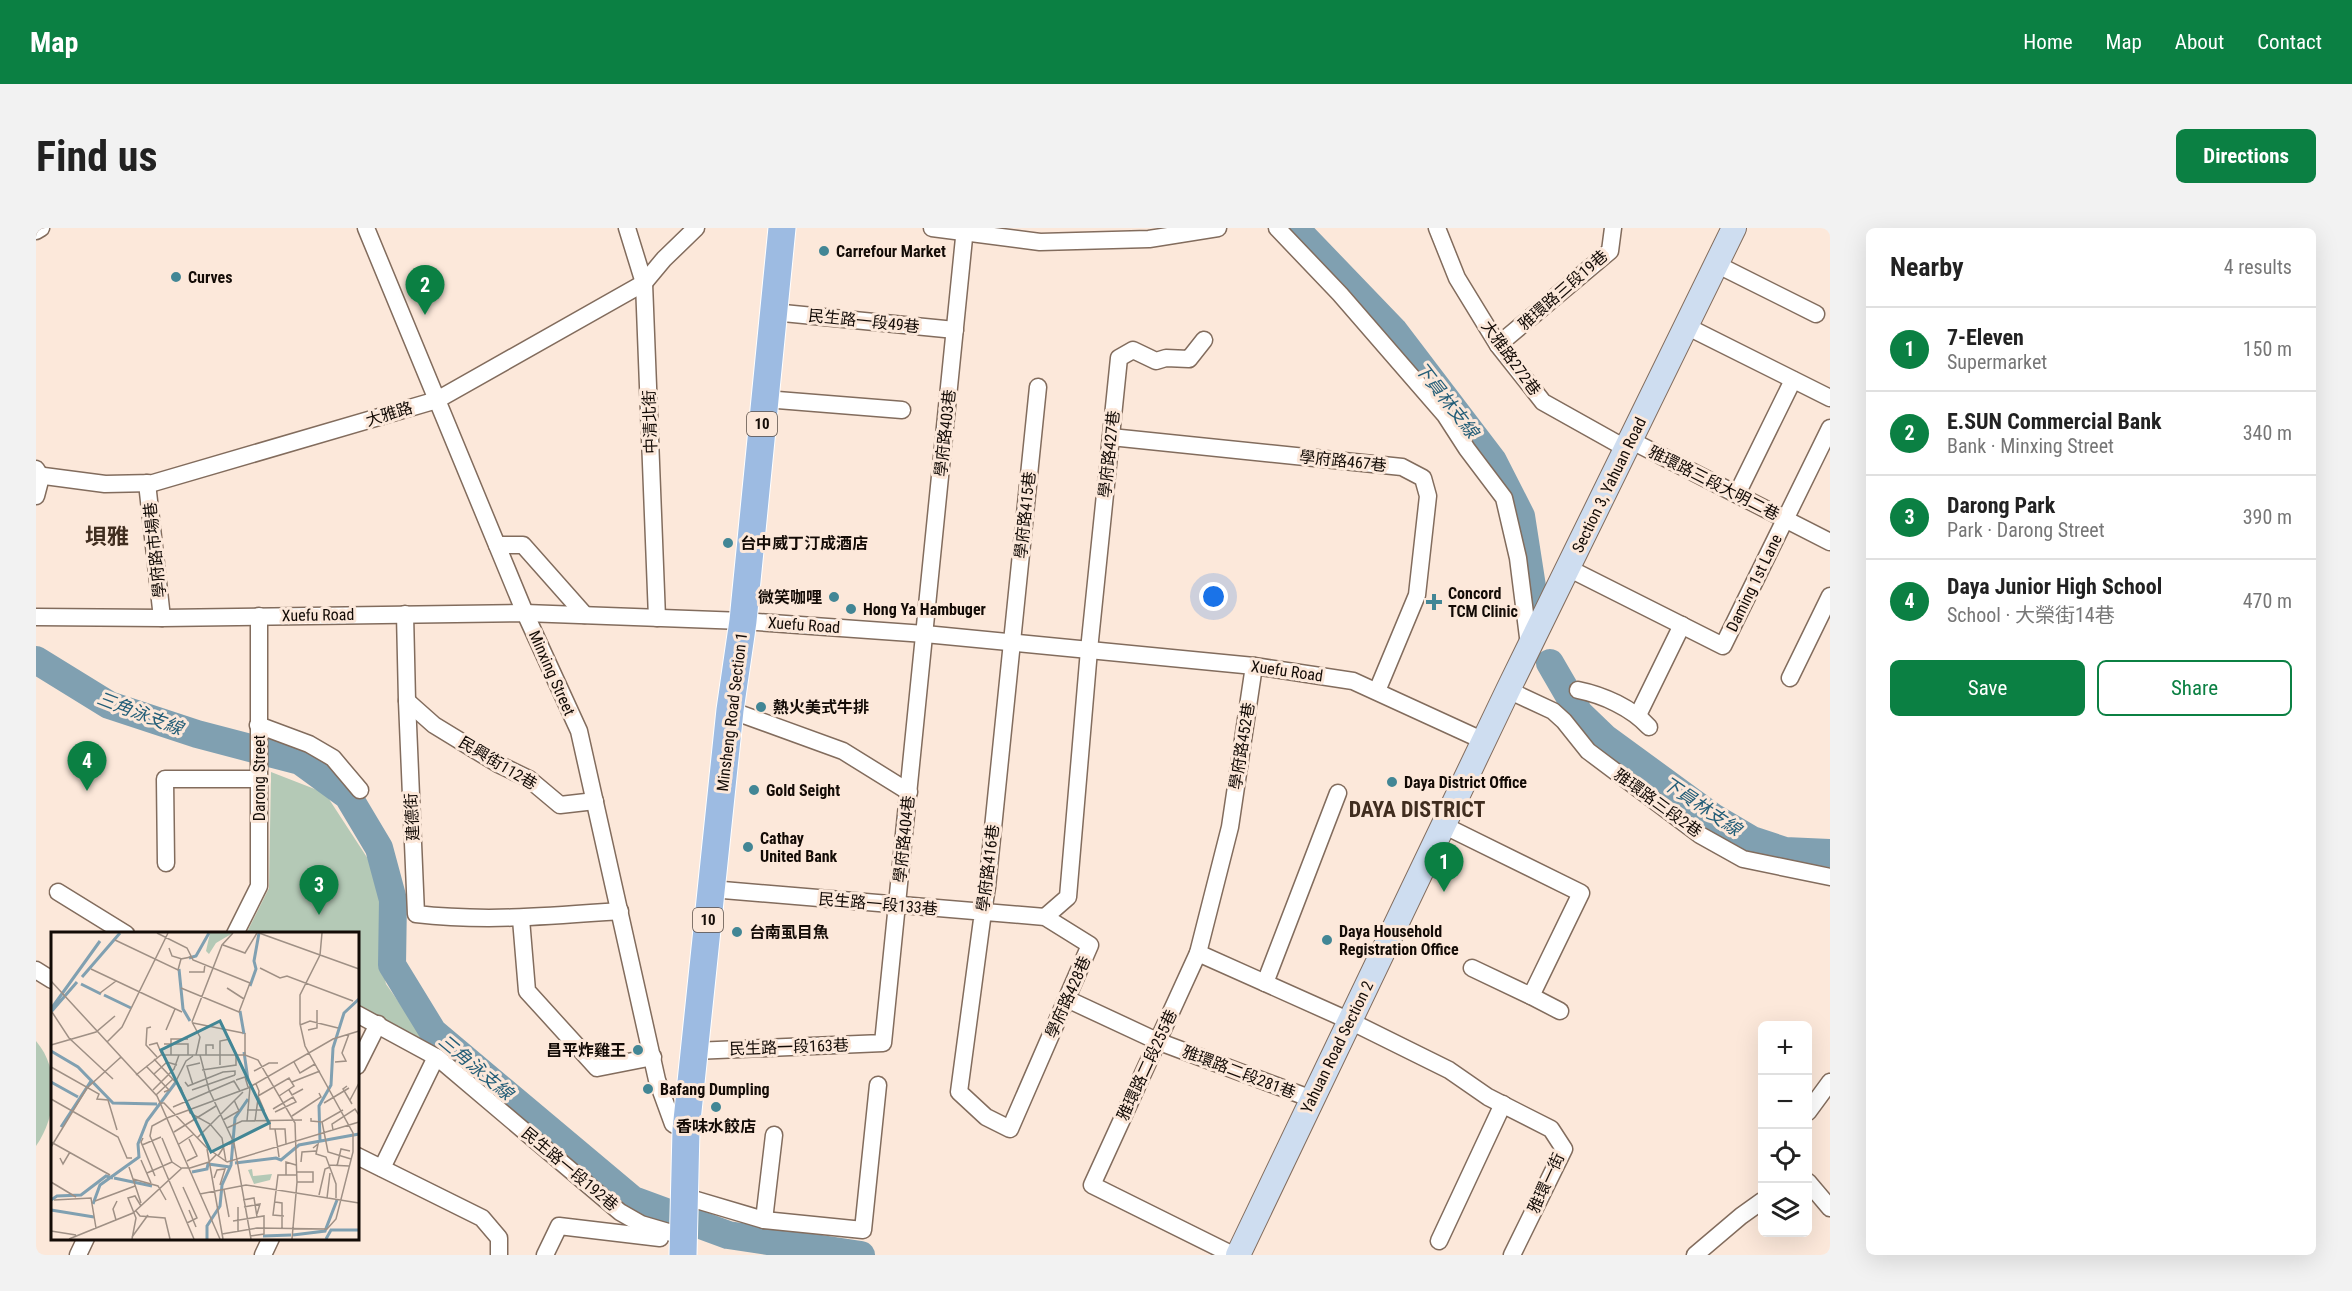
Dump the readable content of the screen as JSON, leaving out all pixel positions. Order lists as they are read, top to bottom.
{
  "streets": {
    "main road": ["10", "Minsheng Road Section 1"],
    "street": [
      "雅環路三段19巷",
      "民生路一段49巷",
      "大雅路272巷",
      "大雅路",
      "中清北街",
      "學府路403巷",
      "學府路427巷",
      "學府路467巷",
      "雅環路三段大明二巷",
      "Section 3, Yahuan Road",
      "學府路415巷",
      "學府路市場巷",
      "Daming 1st Lane",
      "Xuefu Road",
      "Minxing Street",
      "學府路452巷",
      "民興街112巷",
      "Darong Street",
      "雅環路三段2巷",
      "建德街",
      "學府路404巷",
      "學府路416巷",
      "民生路一段133巷",
      "學府路428巷",
      "民生路一段163巷",
      "Yahuan Road Section 2",
      "雅環路二段255巷",
      "雅環路二段281巷",
      "民生路一段192巷",
      "雅環一街"
    ]
  },
  "crossings": [
    ["雅環路三段19巷", "大雅路272巷"],
    ["民生路一段49巷", "學府路403巷"],
    ["民生路一段49巷", "Minsheng Road Section 1"],
    ["大雅路272巷", "雅環路三段大明二巷"],
    ["大雅路272巷", "Section 3, Yahuan Road"],
    ["大雅路", "中清北街"],
    ["大雅路", "學府路市場巷"],
    ["大雅路", "Minxing Street"],
    ["中清北街", "Xuefu Road"],
    ["10", "Minsheng Road Section 1"],
    ["10", "民生路一段192巷"],
    ["學府路403巷", "Xuefu Road"],
    ["學府路403巷", "學府路404巷"],
    ["學府路427巷", "學府路467巷"],
    ["學府路427巷", "Xuefu Road"],
    ["學府路467巷", "Xuefu Road"],
    ["雅環路三段大明二巷", "Section 3, Yahuan Road"],
    ["雅環路三段大明二巷", "Daming 1st Lane"],
    ["Section 3, Yahuan Road", "Daming 1st Lane"],
    ["Section 3, Yahuan Road", "Xuefu Road"],
    ["Section 3, Yahuan Road", "雅環路三段2巷"],
    ["Section 3, Yahuan Road", "Yahuan Road Section 2"],
    ["學府路415巷", "Xuefu Road"],
    ["學府路415巷", "學府路416巷"],
    ["學府路市場巷", "Xuefu Road"],
    ["Xuefu Road", "Minxing Street"],
    ["Xuefu Road", "Minsheng Road Section 1"],
    ["Xuefu Road", "學府路452巷"],
    ["Xuefu Road", "Darong Street"],
    ["Xuefu Road", "建德街"],
    ["Xuefu Road", "學府路404巷"],
    ["Xuefu Road", "學府路416巷"],
    ["Xuefu Road", "Yahuan Road Section 2"],
    ["Minxing Street", "Minsheng Road Section 1"],
    ["Minxing Street", "民興街112巷"],
    ["Minxing Street", "建德街"],
    ["Minsheng Road Section 1", "民生路一段133巷"],
    ["Minsheng Road Section 1", "民生路一段163巷"],
    ["學府路452巷", "雅環路二段255巷"],
    ["民興街112巷", "建德街"],
    ["學府路404巷", "民生路一段133巷"],
    ["學府路404巷", "民生路一段163巷"],
    ["學府路416巷", "民生路一段133巷"],
    ["學府路416巷", "學府路428巷"],
    ["民生路一段133巷", "學府路428巷"],
    ["學府路428巷", "雅環路二段281巷"],
    ["Yahuan Road Section 2", "雅環路二段281巷"],
    ["Yahuan Road Section 2", "雅環一街"],
    ["雅環路二段255巷", "雅環路二段281巷"]
  ],
  "districts": ["垻雅", "DAYA DISTRICT"],
  "water": ["下員林支線", "三角泳支線"],
  "places": {
    "other": [
      "Carrefour Market",
      "Curves",
      "台中威丁汀成酒店",
      "微笑咖哩",
      "Hong Ya Hambuger",
      "熱火美式牛排",
      "Daya District Office",
      "Gold Seight",
      "Cathay United Bank",
      "台南虱目魚",
      "Daya Household Registration Office",
      "昌平炸雞王",
      "Bafang Dumpling",
      "香味水餃店"
    ],
    "health": ["Concord TCM Clinic"]
  },
  "page": {
    "header": "Map",
    "nav": [
      "Home",
      "Map",
      "About",
      "Contact"
    ],
    "buttons": [
      "Directions",
      ["Save", "Share"]
    ],
    "title": "Find us",
    "heading": ["Nearby", "4 results"],
    "pins": [
      "2",
      "4",
      "1",
      "3"
    ],
    "list": [
      {
        "mark": "1",
        "name": "7-Eleven",
        "note": "Supermarket",
        "value": "150 m"
      },
      {
        "mark": "2",
        "name": "E.SUN Commercial Bank",
        "note": "Bank · Minxing Street",
        "value": "340 m"
      },
      {
        "mark": "3",
        "name": "Darong Park",
        "note": "Park · Darong Street",
        "value": "390 m"
      },
      {
        "mark": "4",
        "name": "Daya Junior High School",
        "note": "School · 大榮街14巷",
        "value": "470 m"
      }
    ],
    "map_buttons": ["+", "−"]
  }
}
